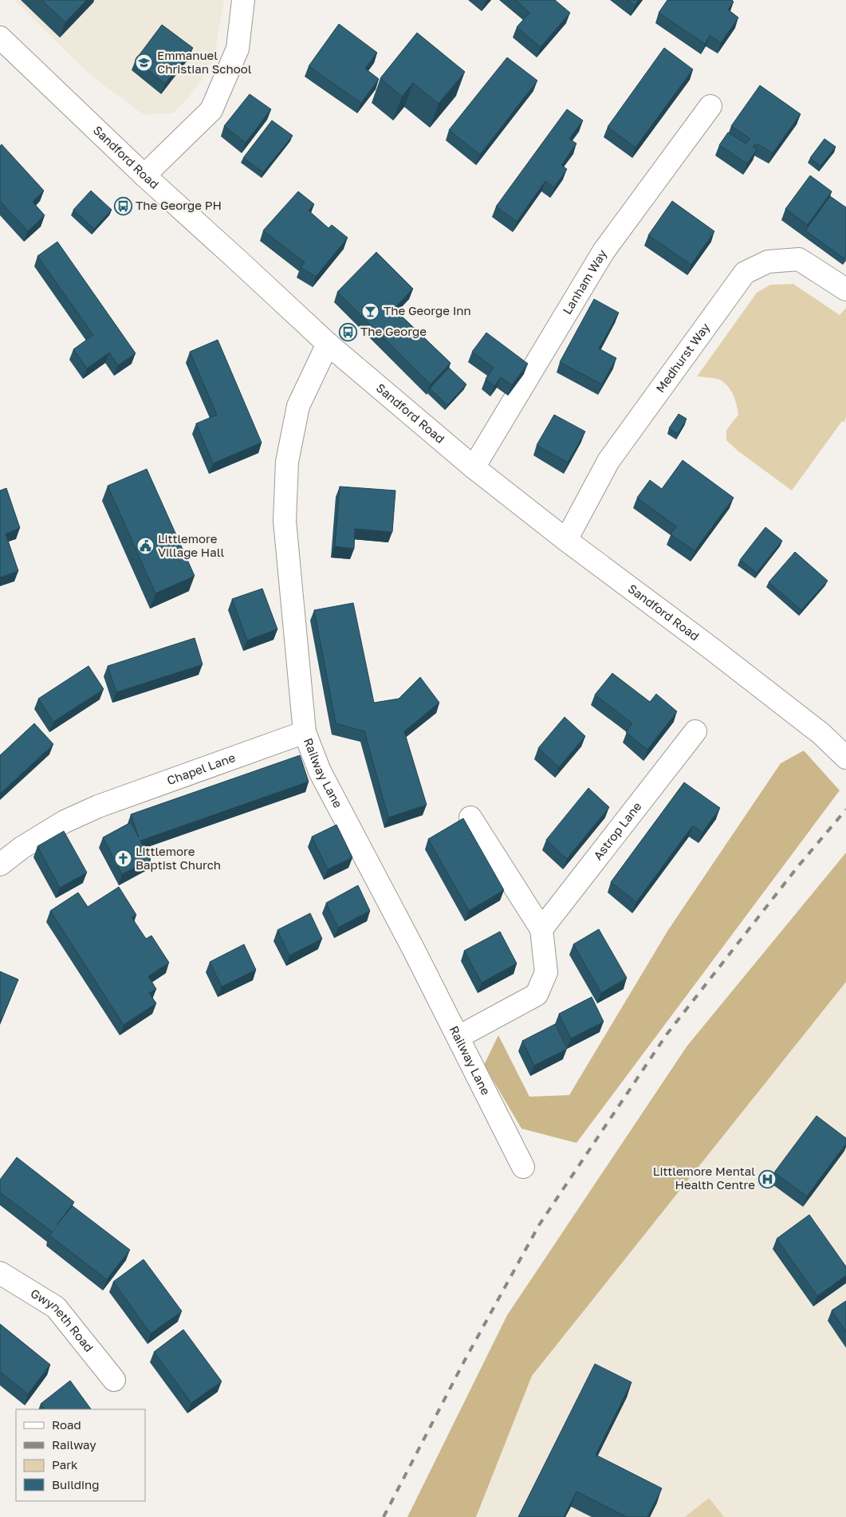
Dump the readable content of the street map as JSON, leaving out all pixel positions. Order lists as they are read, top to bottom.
{
  "streets": {
    "street": [
      "Sandford Road",
      "Lanham Way",
      "Medhurst Way",
      "Chapel Lane",
      "Railway Lane",
      "Astrop Lane",
      "Gwyneth Road"
    ]
  },
  "crossings": [
    ["Sandford Road", "Lanham Way"],
    ["Sandford Road", "Medhurst Way"],
    ["Sandford Road", "Railway Lane"],
    ["Chapel Lane", "Railway Lane"]
  ],
  "places": {
    "school or university": ["Emmanuel Christian School"],
    "bus stop": ["The George PH", "The George"],
    "bar": ["The George Inn"],
    "public building": ["Littlemore Village Hall"],
    "church": ["Littlemore Baptist Church"],
    "hospital": ["Littlemore Mental Health Centre"]
  },
  "legend": [
    "Road",
    "Railway",
    "Park",
    "Building"
  ]
}
